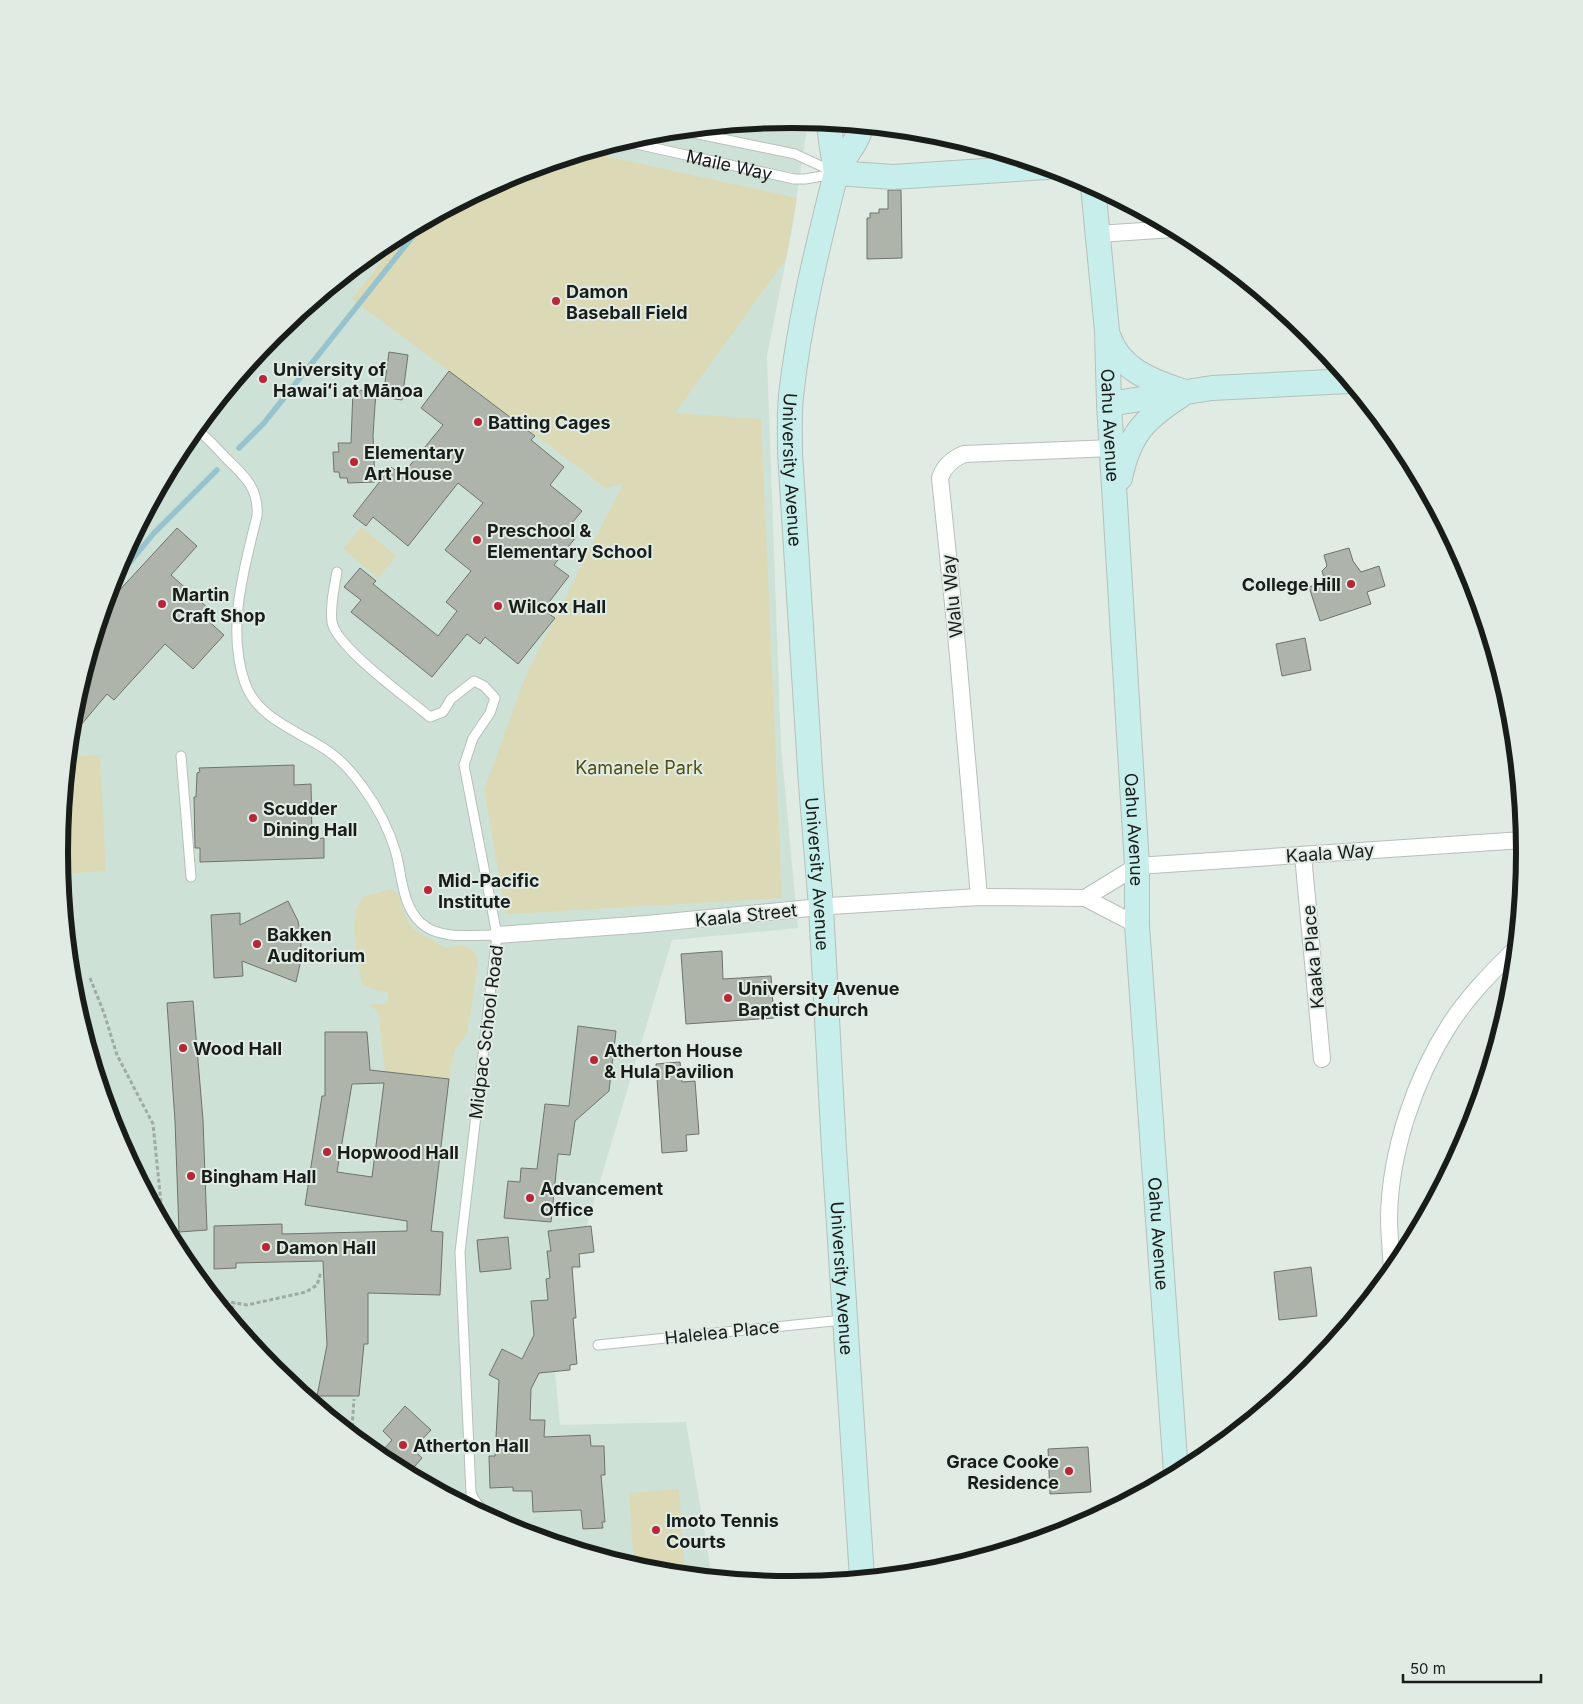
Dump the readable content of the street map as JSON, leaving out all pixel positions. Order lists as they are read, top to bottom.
{
  "streets": {
    "street": [
      "Maile Way",
      "Oahu Avenue",
      "University Avenue",
      "Walu Way",
      "Kaala Way",
      "Kaala Street",
      "Kaaka Place"
    ],
    "lane": ["Midpac School Road", "Halelea Place"]
  },
  "crossings": [
    ["Maile Way", "University Avenue"],
    ["Oahu Avenue", "Walu Way"],
    ["Oahu Avenue", "Kaala Way"],
    ["Oahu Avenue", "Kaala Street"],
    ["University Avenue", "Kaala Street"],
    ["University Avenue", "Halelea Place"],
    ["Walu Way", "Kaala Street"],
    ["Kaala Way", "Kaaka Place"],
    ["Kaala Street", "Midpac School Road"]
  ],
  "parks": ["Kamanele Park"],
  "places": [
    "Damon Baseball Field",
    "University of Hawaiʻi at Mānoa",
    "Batting Cages",
    "Elementary Art House",
    "Preschool & Elementary School",
    "College Hill",
    "Martin Craft Shop",
    "Wilcox Hall",
    "Scudder Dining Hall",
    "Mid-Pacific Institute",
    "Bakken Auditorium",
    "University Avenue Baptist Church",
    "Wood Hall",
    "Atherton House & Hula Pavilion",
    "Hopwood Hall",
    "Bingham Hall",
    "Advancement Office",
    "Damon Hall",
    "Atherton Hall",
    "Grace Cooke Residence",
    "Imoto Tennis Courts"
  ],
  "scale_bar": "50 m"
}
